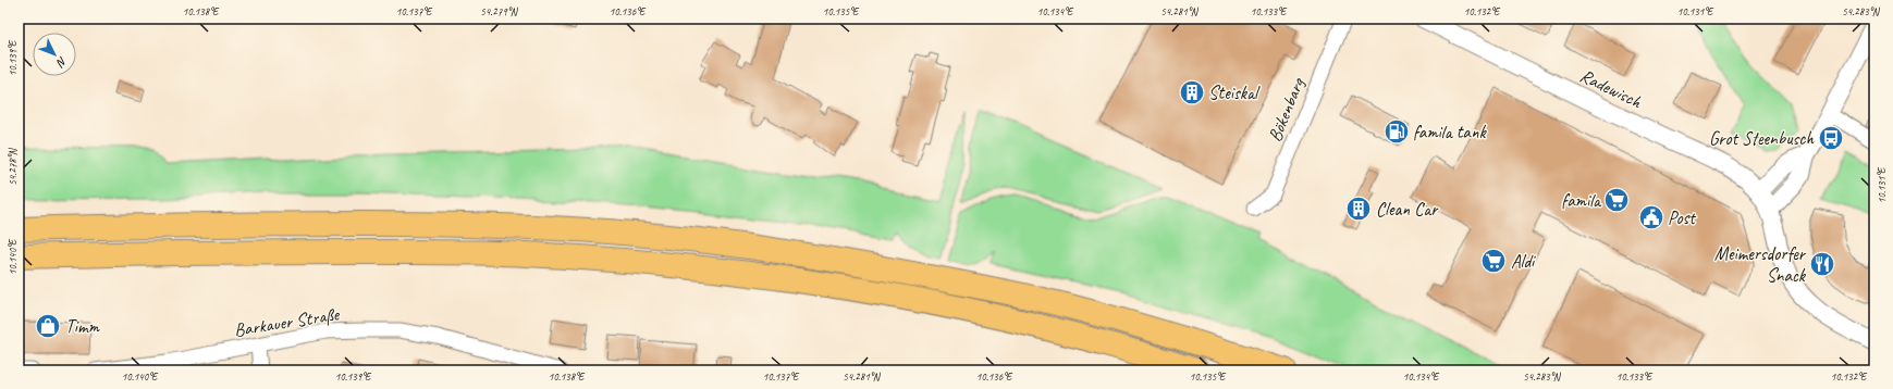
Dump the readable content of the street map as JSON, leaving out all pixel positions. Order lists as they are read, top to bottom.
{
  "streets": {
    "street": ["Radewisch", "Bökenbarg", "Barkauer Straße"]
  },
  "places": {
    "building": ["Steiskal", "Clean Car"],
    "fuel station": ["famila tank"],
    "bus stop": ["Grot Steenbusch"],
    "supermarket": ["famila", "Aldi"],
    "public building": ["Post"],
    "restaurant": ["Meimersdorfer Snack"],
    "shop": ["Timm"]
  },
  "north": "bottom right",
  "coordinates": [
    "10.138°E",
    "10.137°E",
    "54.279°N",
    "10.136°E",
    "10.135°E",
    "10.134°E",
    "54.281°N",
    "10.133°E",
    "10.132°E",
    "10.131°E",
    "54.283°N",
    "10.139°E",
    "54.278°N",
    "10.140°E"
  ]
}
